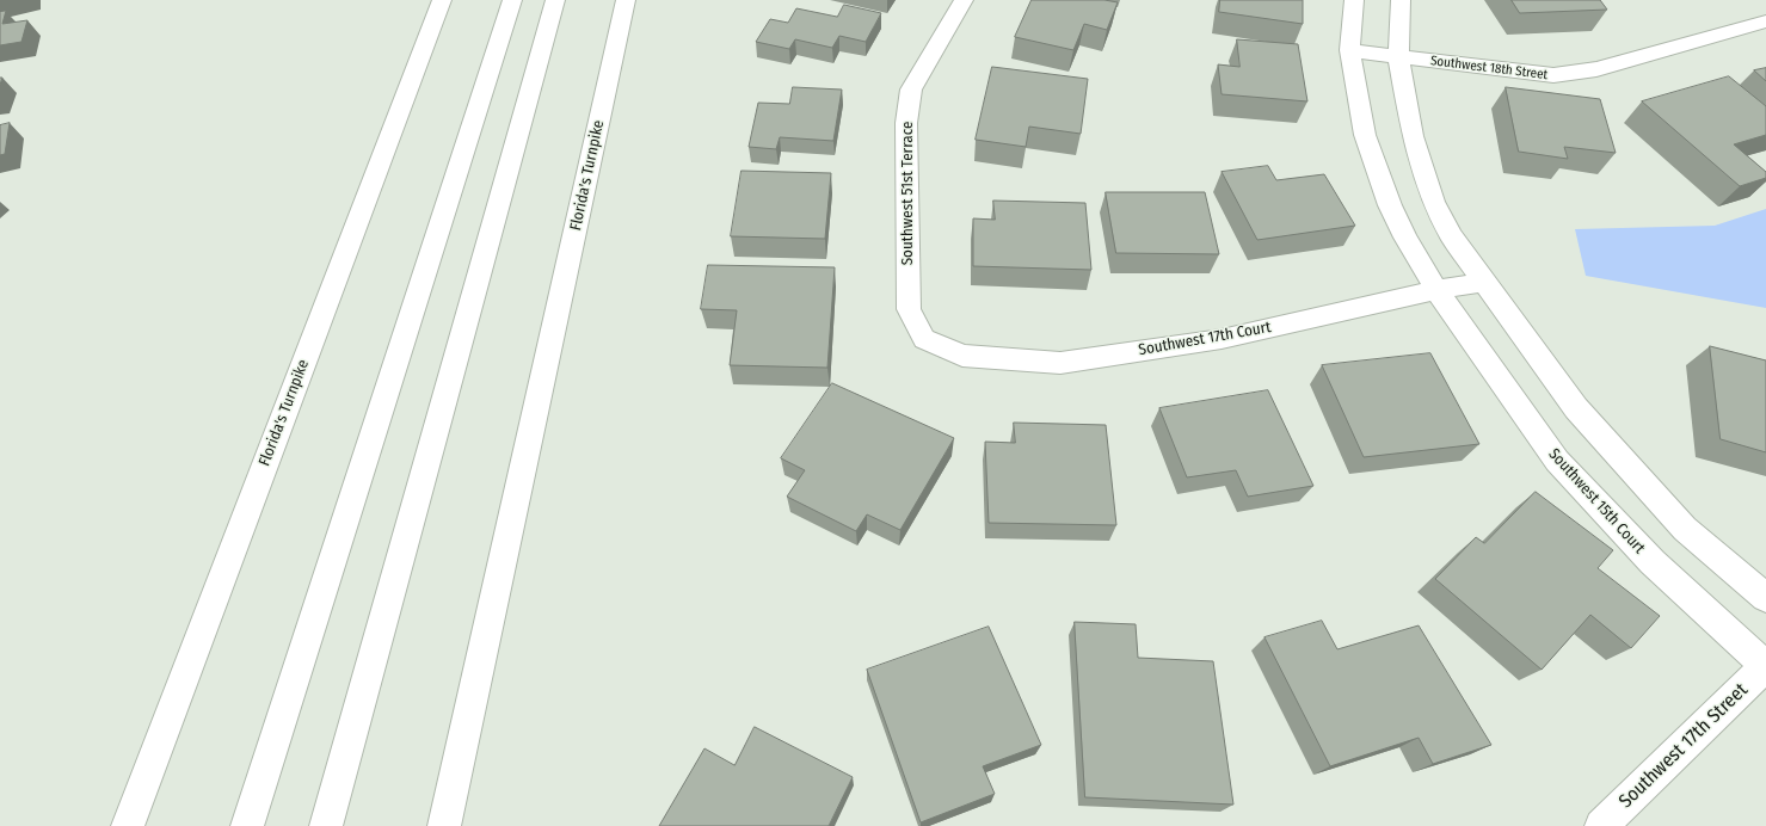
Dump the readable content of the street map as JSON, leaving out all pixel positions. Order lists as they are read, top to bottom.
{
  "streets": {
    "main road": [
      "Southwest 18th Street",
      "Florida's Turnpike",
      "Southwest 51st Terrace",
      "Southwest 17th Court",
      "Southwest 15th Court",
      "Southwest 17th Street"
    ]
  },
  "crossings": [
    ["Southwest 18th Street", "Southwest 15th Court"],
    ["Southwest 51st Terrace", "Southwest 17th Court"],
    ["Southwest 17th Court", "Southwest 15th Court"],
    ["Southwest 15th Court", "Southwest 17th Street"]
  ]
}
